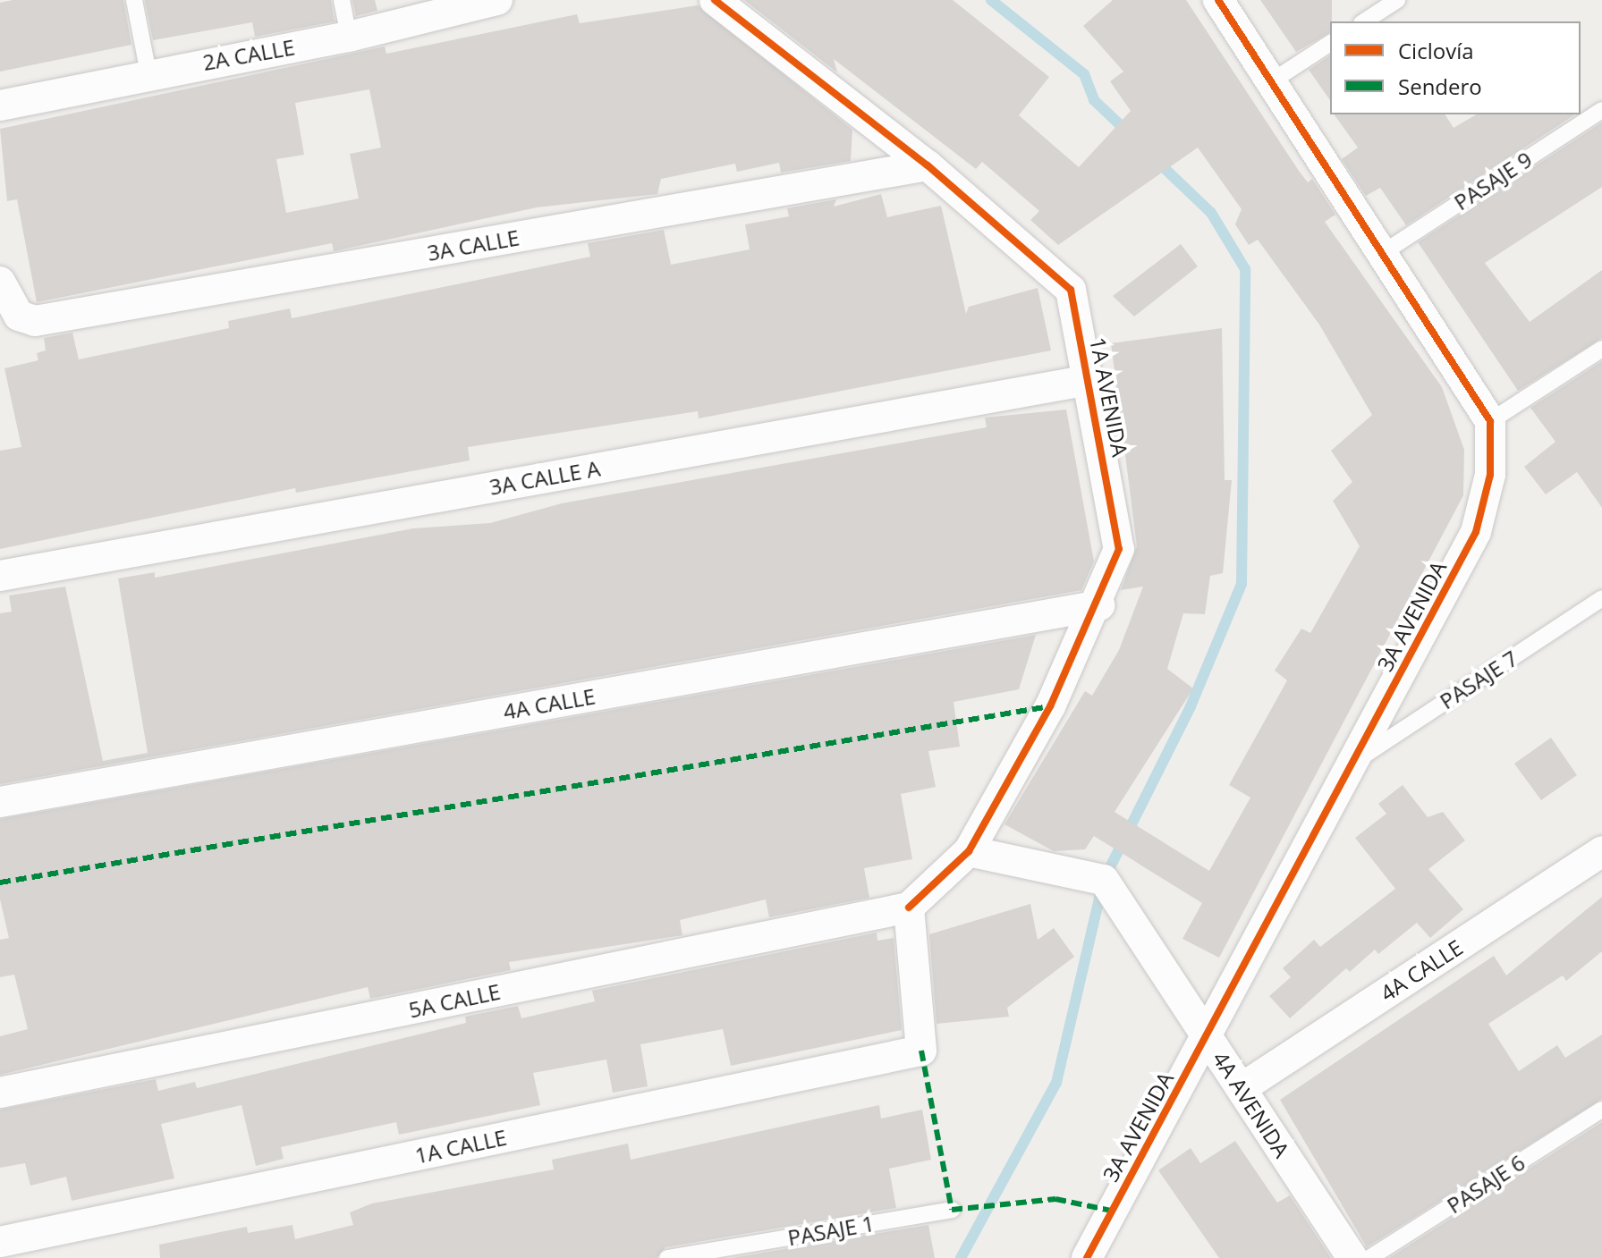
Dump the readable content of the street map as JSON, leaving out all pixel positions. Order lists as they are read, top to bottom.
{
  "streets": {
    "street": [
      "2A CALLE",
      "3A CALLE",
      "1A AVENIDA",
      "3A CALLE A",
      "3A AVENIDA",
      "4A CALLE",
      "5A CALLE",
      "4A AVENIDA",
      "1A CALLE"
    ],
    "lane": [
      "PASAJE 9",
      "PASAJE 7",
      "PASAJE 6",
      "PASAJE 1"
    ]
  },
  "crossings": [
    ["3A CALLE", "1A AVENIDA"],
    ["1A AVENIDA", "3A CALLE A"],
    ["1A AVENIDA", "4A CALLE"],
    ["1A AVENIDA", "5A CALLE"],
    ["1A AVENIDA", "4A AVENIDA"],
    ["1A AVENIDA", "1A CALLE"],
    ["3A AVENIDA", "PASAJE 7"],
    ["3A AVENIDA", "4A AVENIDA"],
    ["4A CALLE", "4A AVENIDA"],
    ["5A CALLE", "1A CALLE"]
  ],
  "legend": ["Ciclovía", "Sendero"]
}
